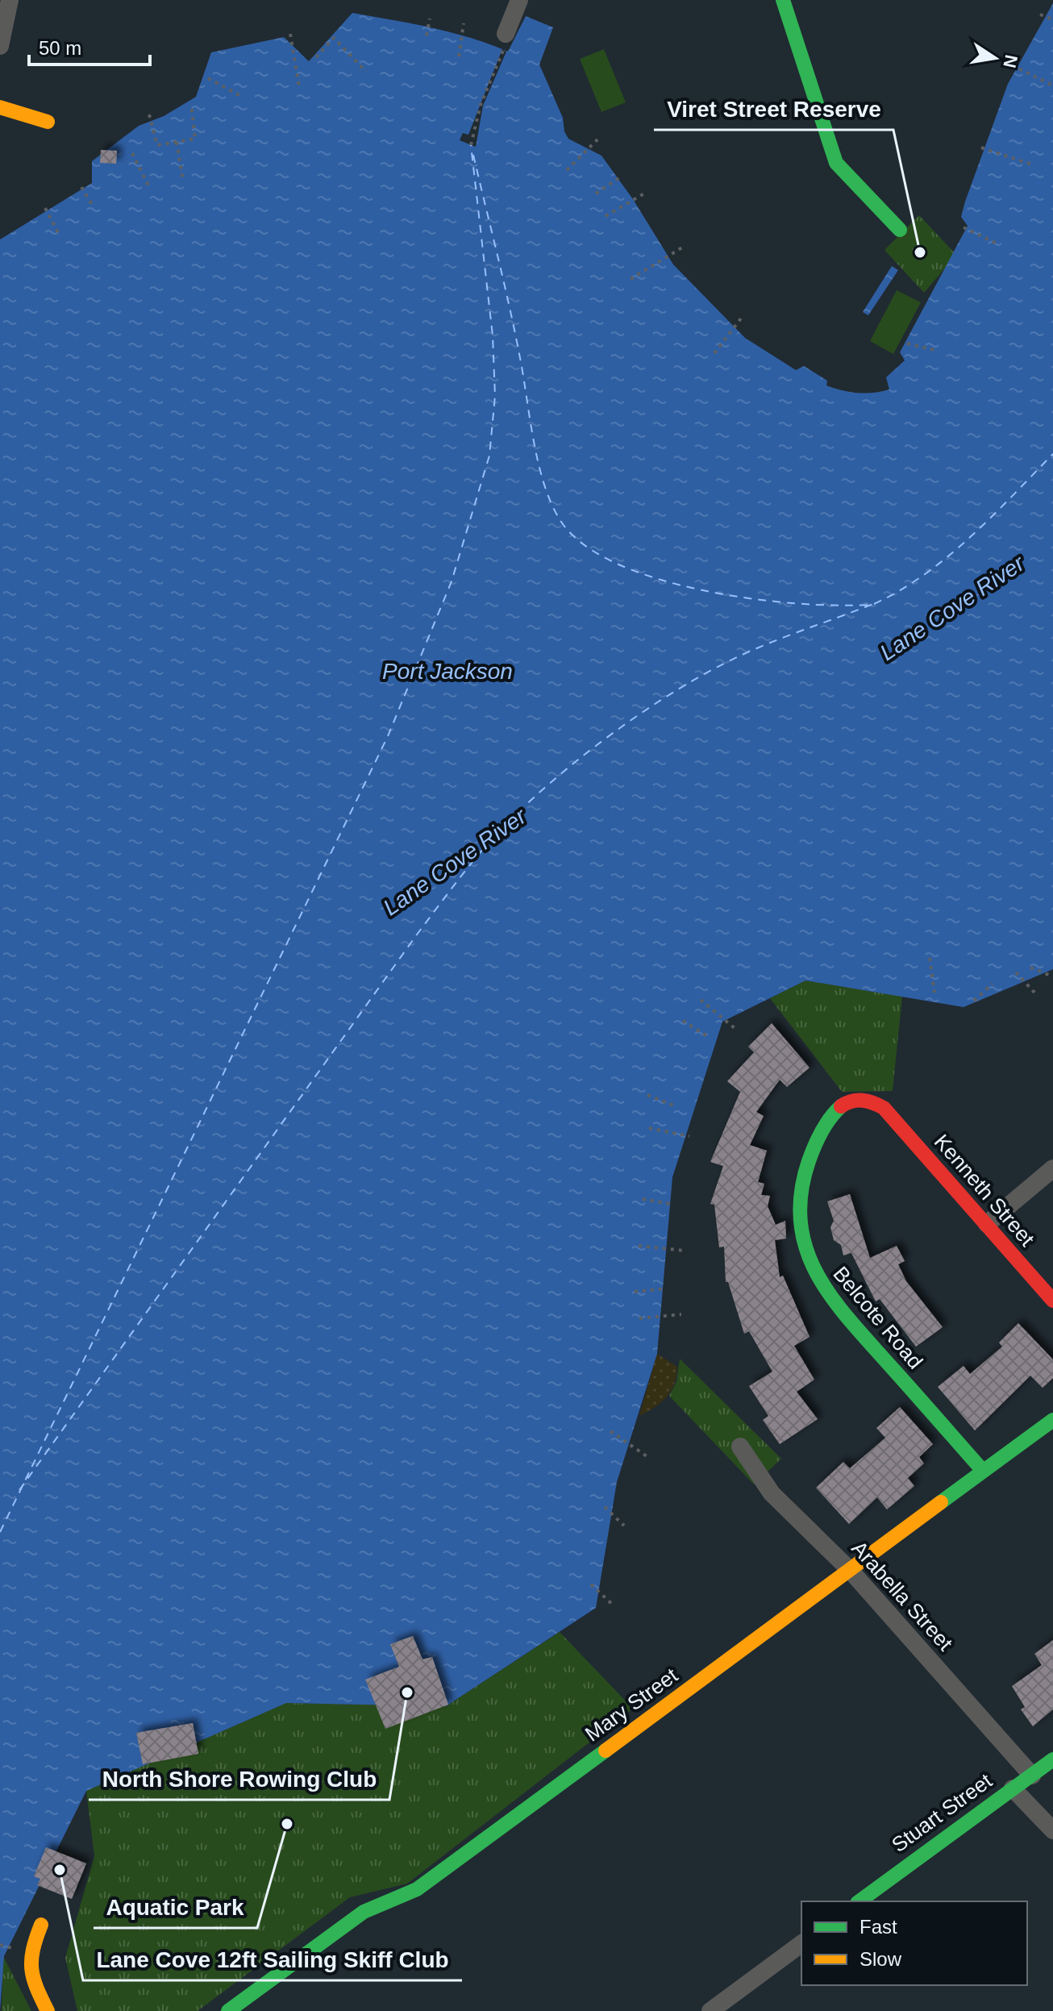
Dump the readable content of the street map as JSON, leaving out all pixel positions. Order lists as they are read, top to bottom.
{
  "streets": {
    "street": [
      "Kenneth Street",
      "Belcote Road",
      "Arabella Street",
      "Mary Street",
      "Stuart Street"
    ]
  },
  "crossings": [
    ["Kenneth Street", "Belcote Road"],
    ["Belcote Road", "Mary Street"],
    ["Arabella Street", "Mary Street"],
    ["Arabella Street", "Stuart Street"]
  ],
  "water": ["Lane Cove River", "Port Jackson"],
  "places": [
    "Viret Street Reserve",
    "North Shore Rowing Club",
    "Aquatic Park",
    "Lane Cove 12ft Sailing Skiff Club"
  ],
  "legend": ["Fast", "Slow"],
  "scale_bar": "50 m",
  "north": "right"
}
